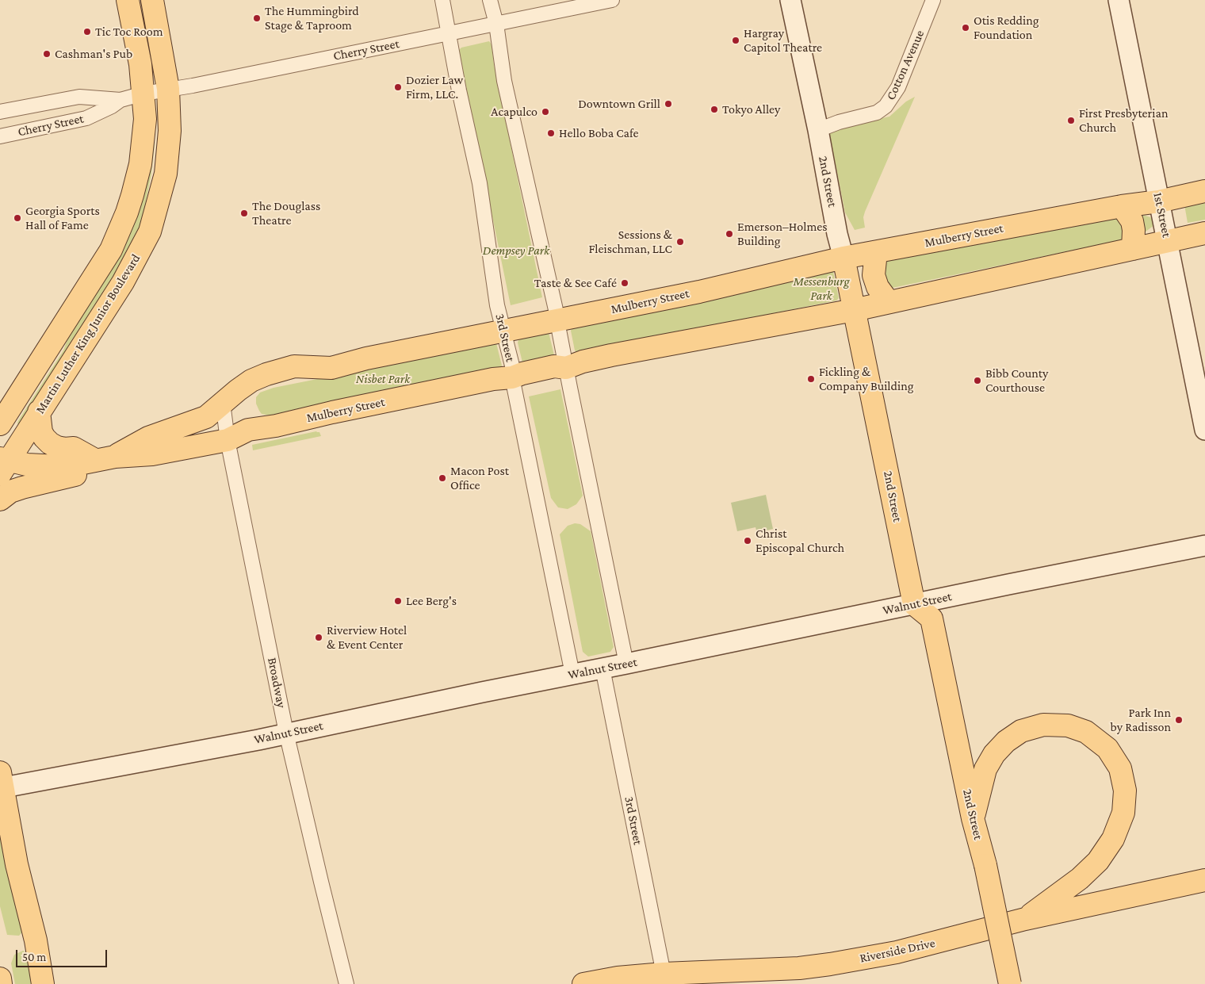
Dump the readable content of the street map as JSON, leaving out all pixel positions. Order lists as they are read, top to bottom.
{
  "streets": {
    "main road": [
      "2nd Street",
      "Mulberry Street",
      "Martin Luther King Junior Boulevard",
      "Riverside Drive"
    ],
    "street": [
      "Cherry Street",
      "Cotton Avenue",
      "1st Street",
      "3rd Street",
      "Walnut Street",
      "Broadway"
    ]
  },
  "crossings": [
    ["Cherry Street", "Martin Luther King Junior Boulevard"],
    ["Cherry Street", "3rd Street"],
    ["Cotton Avenue", "2nd Street"],
    ["2nd Street", "Mulberry Street"],
    ["2nd Street", "Walnut Street"],
    ["1st Street", "Mulberry Street"],
    ["Mulberry Street", "Martin Luther King Junior Boulevard"],
    ["Mulberry Street", "3rd Street"],
    ["Mulberry Street", "Broadway"],
    ["3rd Street", "Walnut Street"],
    ["3rd Street", "Riverside Drive"],
    ["Walnut Street", "Broadway"]
  ],
  "parks": ["Dempsey Park", "Messenburg Park", "Nisbet Park"],
  "places": [
    "The Hummingbird Stage & Taproom",
    "Otis Redding Foundation",
    "Tic Toc Room",
    "Hargray Capitol Theatre",
    "Cashman's Pub",
    "Dozier Law Firm, LLC.",
    "Downtown Grill",
    "Tokyo Alley",
    "Acapulco",
    "First Presbyterian Church",
    "Hello Boba Cafe",
    "The Douglass Theatre",
    "Georgia Sports Hall of Fame",
    "Emerson–Holmes Building",
    "Sessions & Fleischman, LLC",
    "Taste & See Café",
    "Fickling & Company Building",
    "Bibb County Courthouse",
    "Macon Post Office",
    "Christ Episcopal Church",
    "Lee Berg's",
    "Riverview Hotel & Event Center",
    "Park Inn by Radisson"
  ],
  "scale_bar": "50 m"
}
